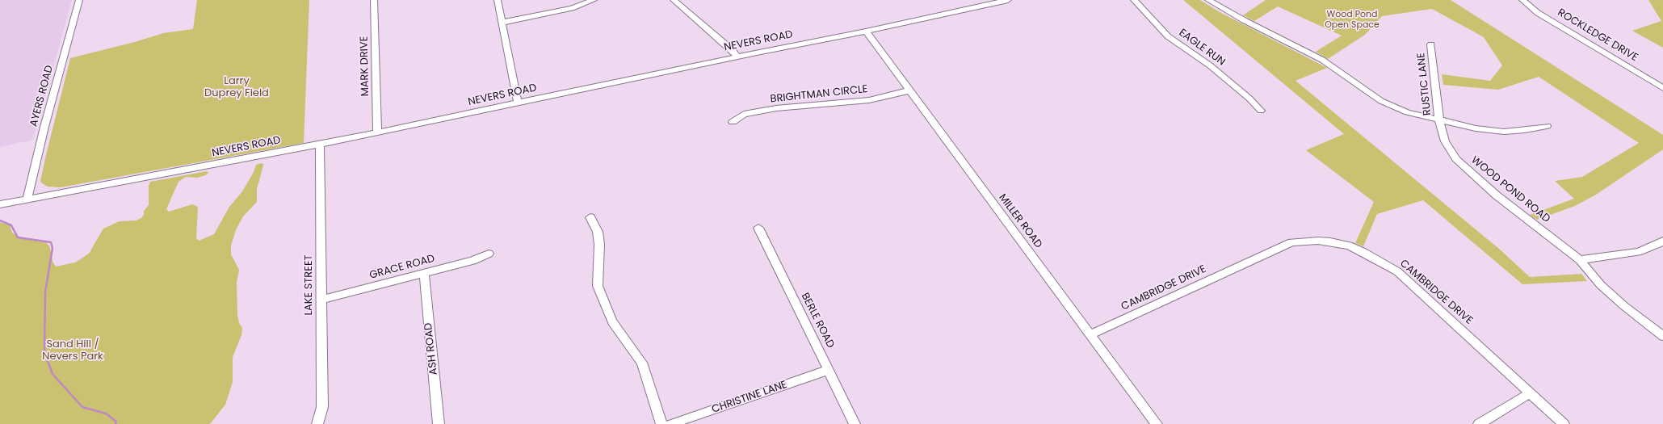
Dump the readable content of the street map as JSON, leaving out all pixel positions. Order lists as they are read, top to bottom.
{
  "streets": {
    "street": [
      "ROCKLEDGE DRIVE",
      "NEVERS ROAD",
      "EAGLE RUN",
      "MARK DRIVE",
      "RUSTIC LANE",
      "BRIGHTMAN CIRCLE",
      "AYERS ROAD",
      "WOOD POND ROAD",
      "MILLER ROAD",
      "GRACE ROAD",
      "LAKE STREET",
      "CAMBRIDGE DRIVE",
      "BERLE ROAD",
      "ASH ROAD",
      "CHRISTINE LANE"
    ]
  },
  "crossings": [
    ["NEVERS ROAD", "MARK DRIVE"],
    ["NEVERS ROAD", "AYERS ROAD"],
    ["NEVERS ROAD", "MILLER ROAD"],
    ["NEVERS ROAD", "LAKE STREET"],
    ["RUSTIC LANE", "WOOD POND ROAD"],
    ["BRIGHTMAN CIRCLE", "MILLER ROAD"],
    ["MILLER ROAD", "CAMBRIDGE DRIVE"],
    ["GRACE ROAD", "LAKE STREET"],
    ["GRACE ROAD", "ASH ROAD"],
    ["BERLE ROAD", "CHRISTINE LANE"]
  ],
  "parks": ["Wood Pond Open Space", "Larry Duprey Field", "Sand Hill / Nevers Park"]
}
